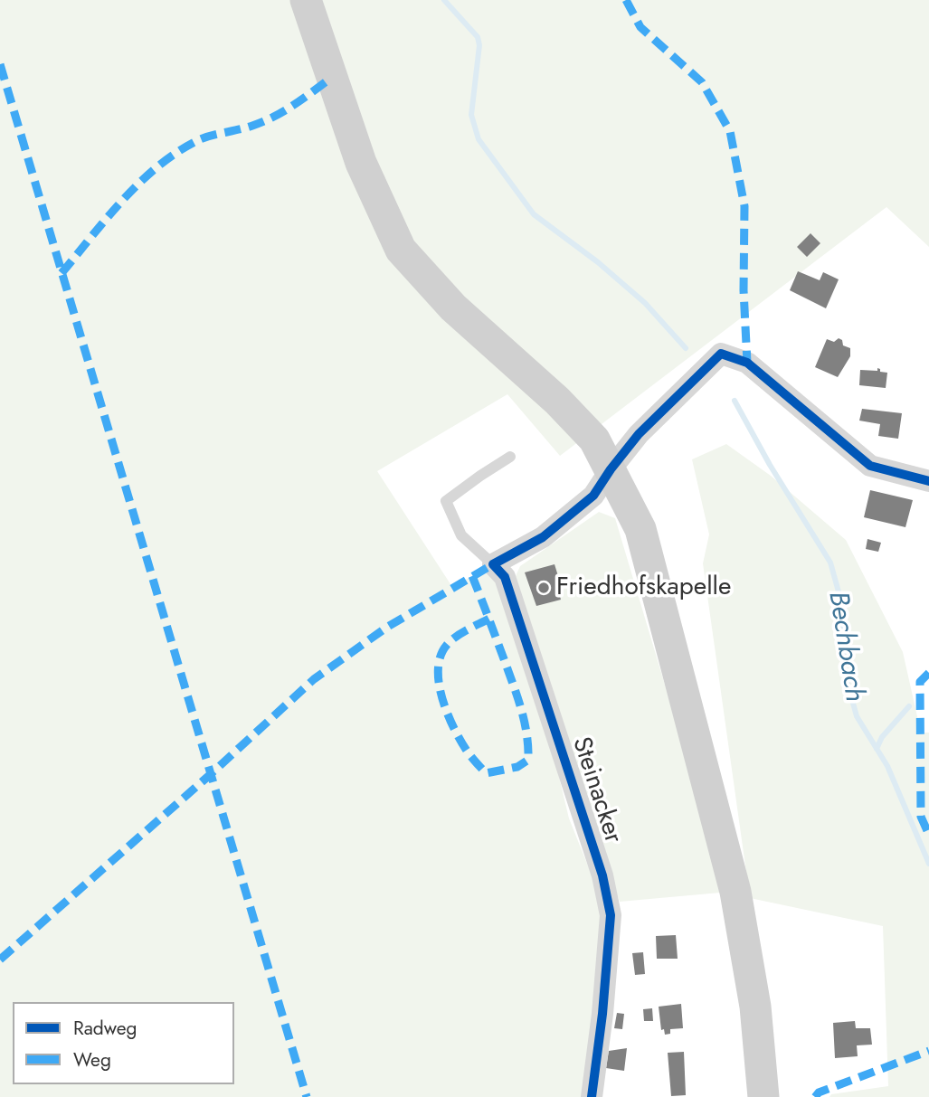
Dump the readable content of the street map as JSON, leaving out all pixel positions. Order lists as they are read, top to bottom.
{
  "streets": {
    "street": ["Steinacker"]
  },
  "water": ["Bechbach"],
  "places": ["Friedhofskapelle"],
  "legend": ["Radweg", "Weg"]
}
